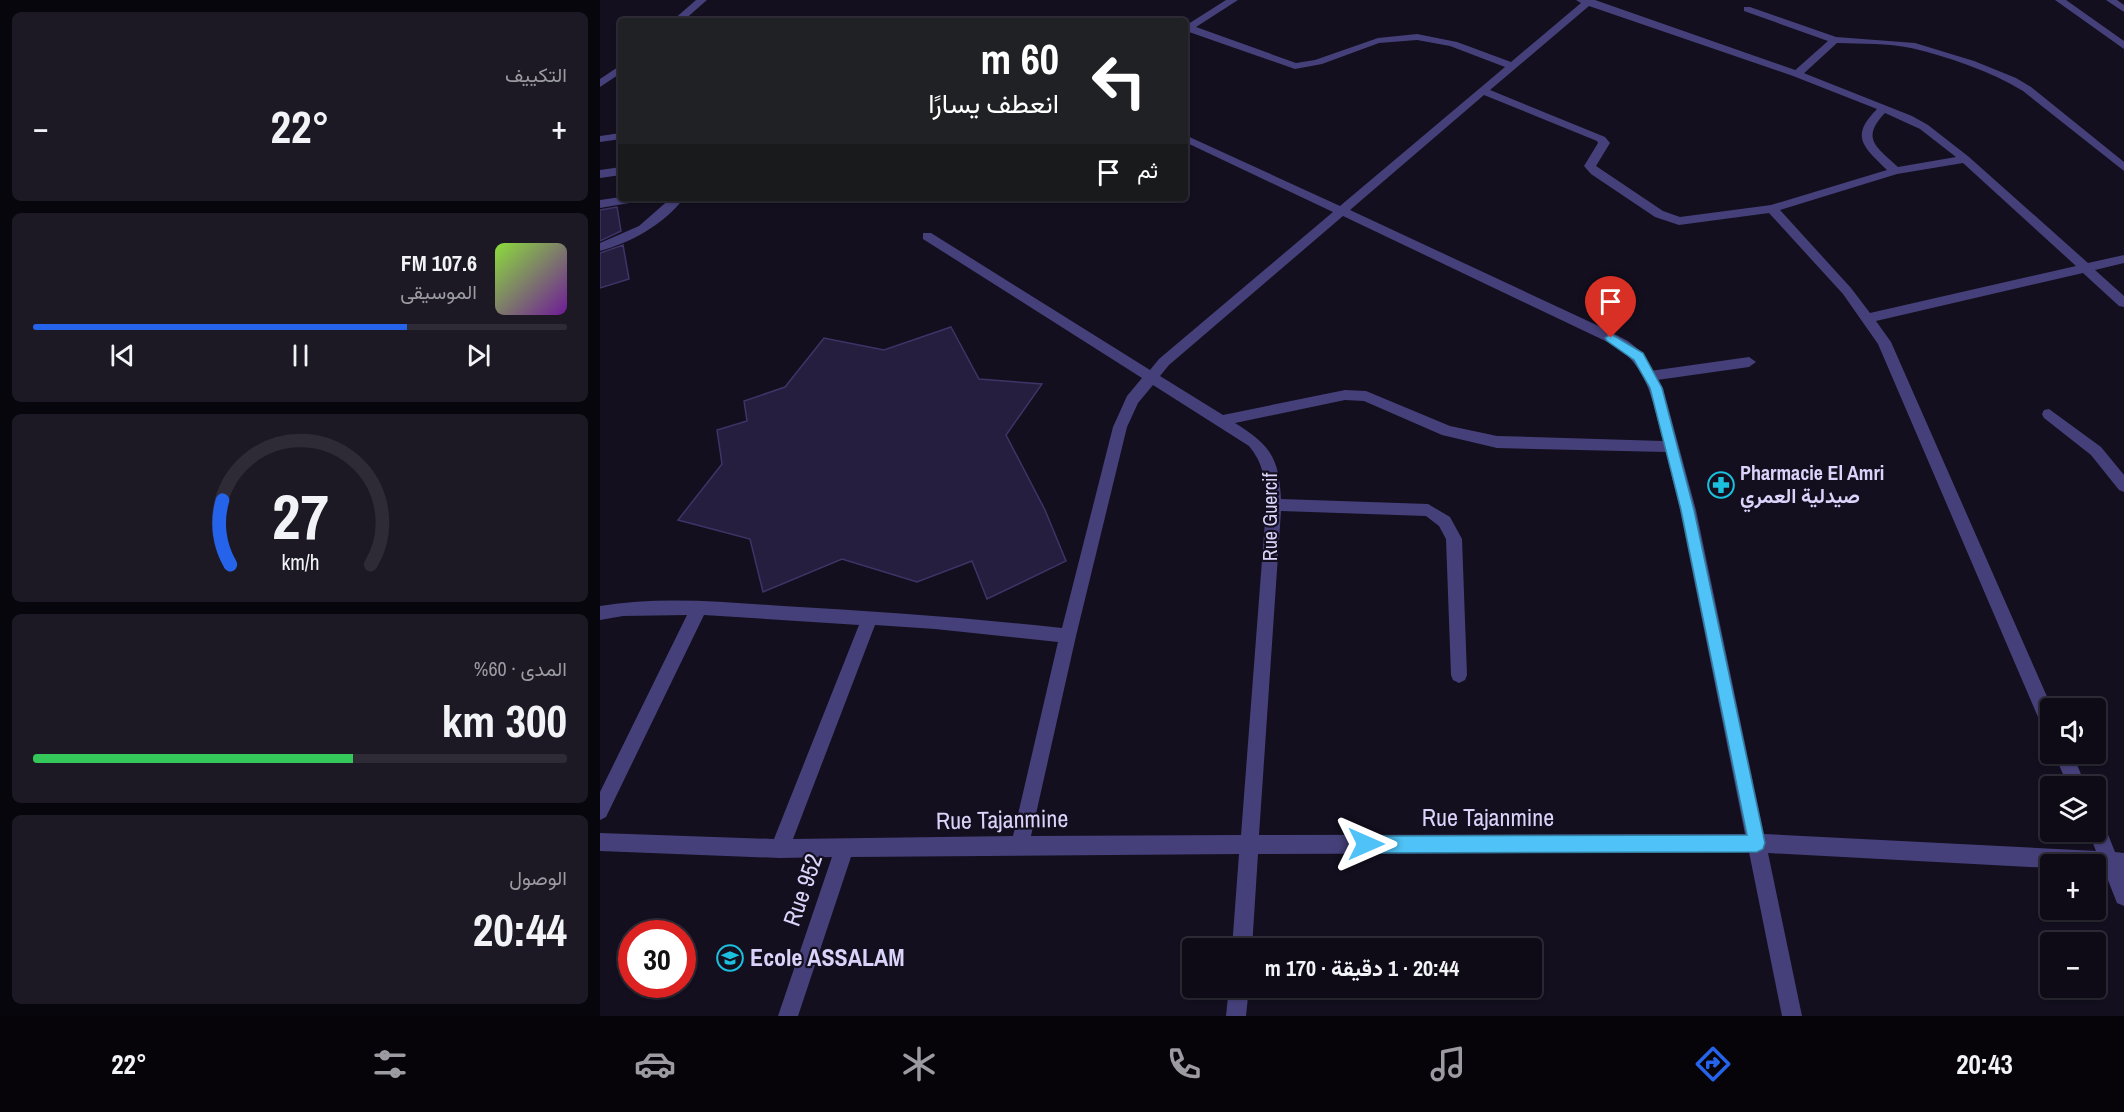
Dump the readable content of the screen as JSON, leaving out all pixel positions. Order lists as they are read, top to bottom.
{
  "streets": {
    "street": ["Rue Guercif", "Rue Tajanmine", "Rue 952"]
  },
  "crossings": [
    ["Rue Guercif", "Rue Tajanmine"],
    ["Rue Tajanmine", "Rue 952"]
  ],
  "places": {
    "pharmacy": ["Pharmacie El Amri صيدلية العمري"],
    "school or university": ["Ecole ASSALAM"]
  },
  "page": {
    "tile": [
      "التكييف",
      ["المدى · 60%", "300 km"],
      ["الوصول", "20:44"]
    ],
    "turn": ["60 m", "انعطف يسارًا"],
    "heat": ["−", "22°", "+"],
    "then": "ثم",
    "song": ["107.6 FM", "الموسيقى"],
    "map_buttons": ["+", "−"],
    "limit": "30",
    "trip": "20:44 · 1 دقيقة · 170 m",
    "tabs": ["20:43", "22°"],
    "gauge": ["27", "km/h"]
  }
}
